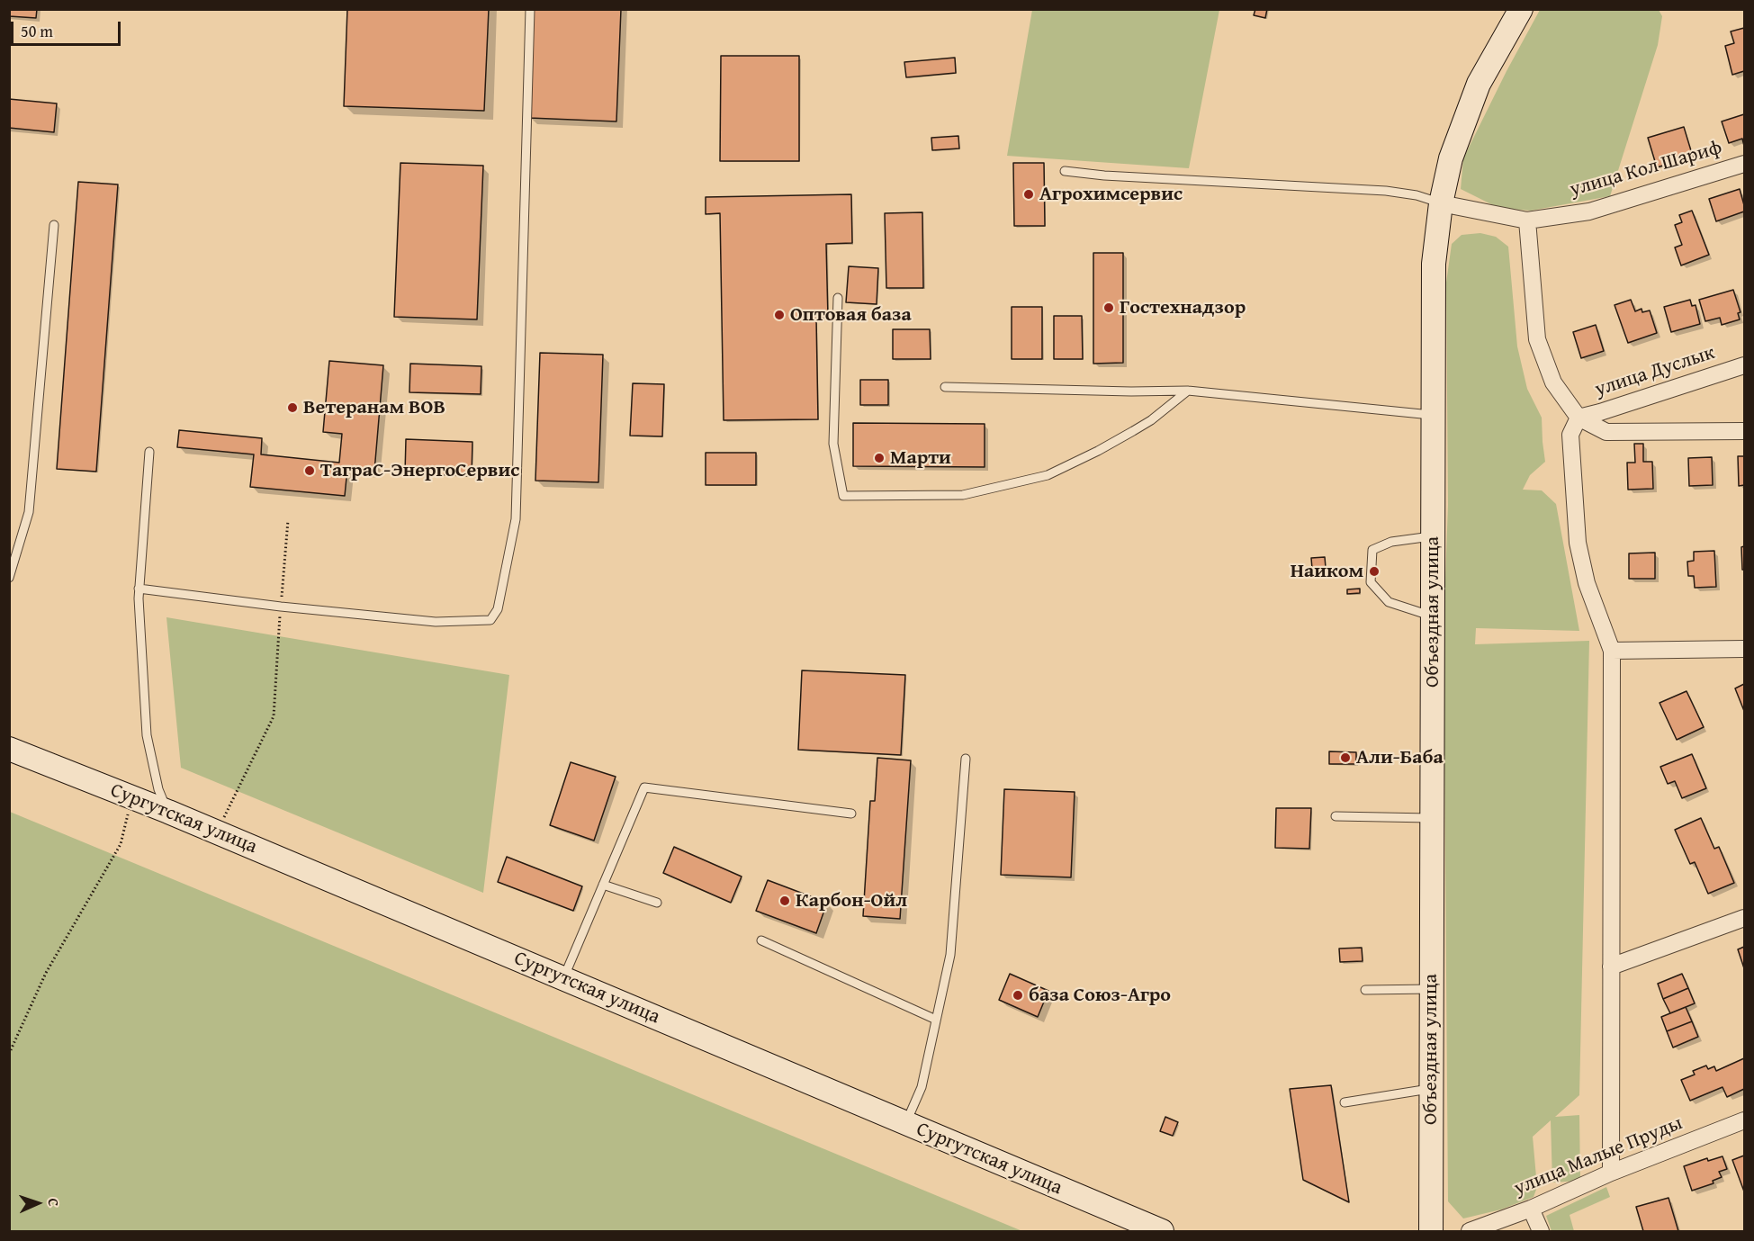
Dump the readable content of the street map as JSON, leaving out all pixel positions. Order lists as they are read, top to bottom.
{
  "streets": {
    "street": [
      "улица Кол Шариф",
      "улица Дуслык",
      "Объездная улица",
      "Сургутская улица",
      "улица Малые Пруды"
    ]
  },
  "crossings": [
    ["улица Кол Шариф", "Объездная улица"]
  ],
  "places": [
    "Агрохимсервис",
    "Гостехнадзор",
    "Оптовая база",
    "Ветеранам ВОВ",
    "Марти",
    "ТаграС-ЭнергоСервис",
    "Наиком",
    "Али-Баба",
    "Карбон-Ойл",
    "база Союз-Агро"
  ],
  "scale_bar": "50 m",
  "north": "right"
}
